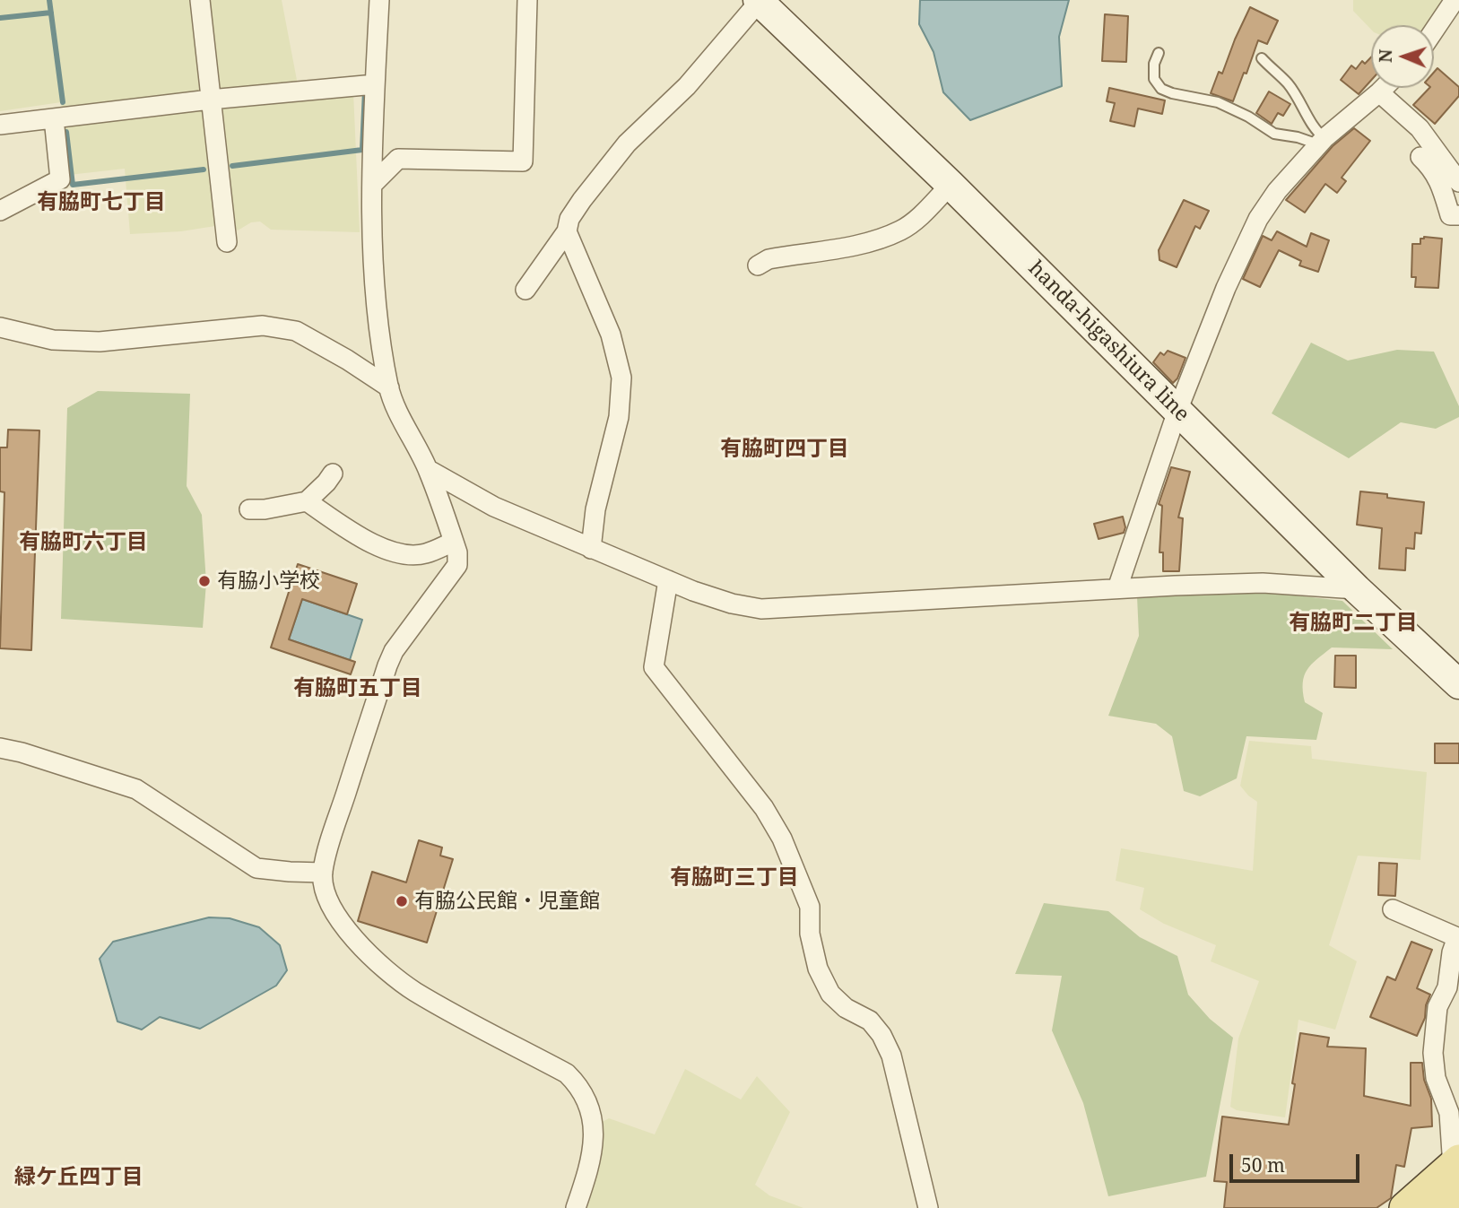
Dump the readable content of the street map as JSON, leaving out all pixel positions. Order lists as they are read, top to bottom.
{
  "streets": {
    "main road": ["handa-higashiura line"]
  },
  "districts": [
    "有脇町七丁目",
    "有脇町四丁目",
    "有脇町六丁目",
    "有脇町二丁目",
    "有脇町五丁目",
    "有脇町三丁目",
    "緑ケ丘四丁目"
  ],
  "places": ["有脇小学校", "有脇公民館・児童館"],
  "scale_bar": "50 m",
  "north": "left"
}
